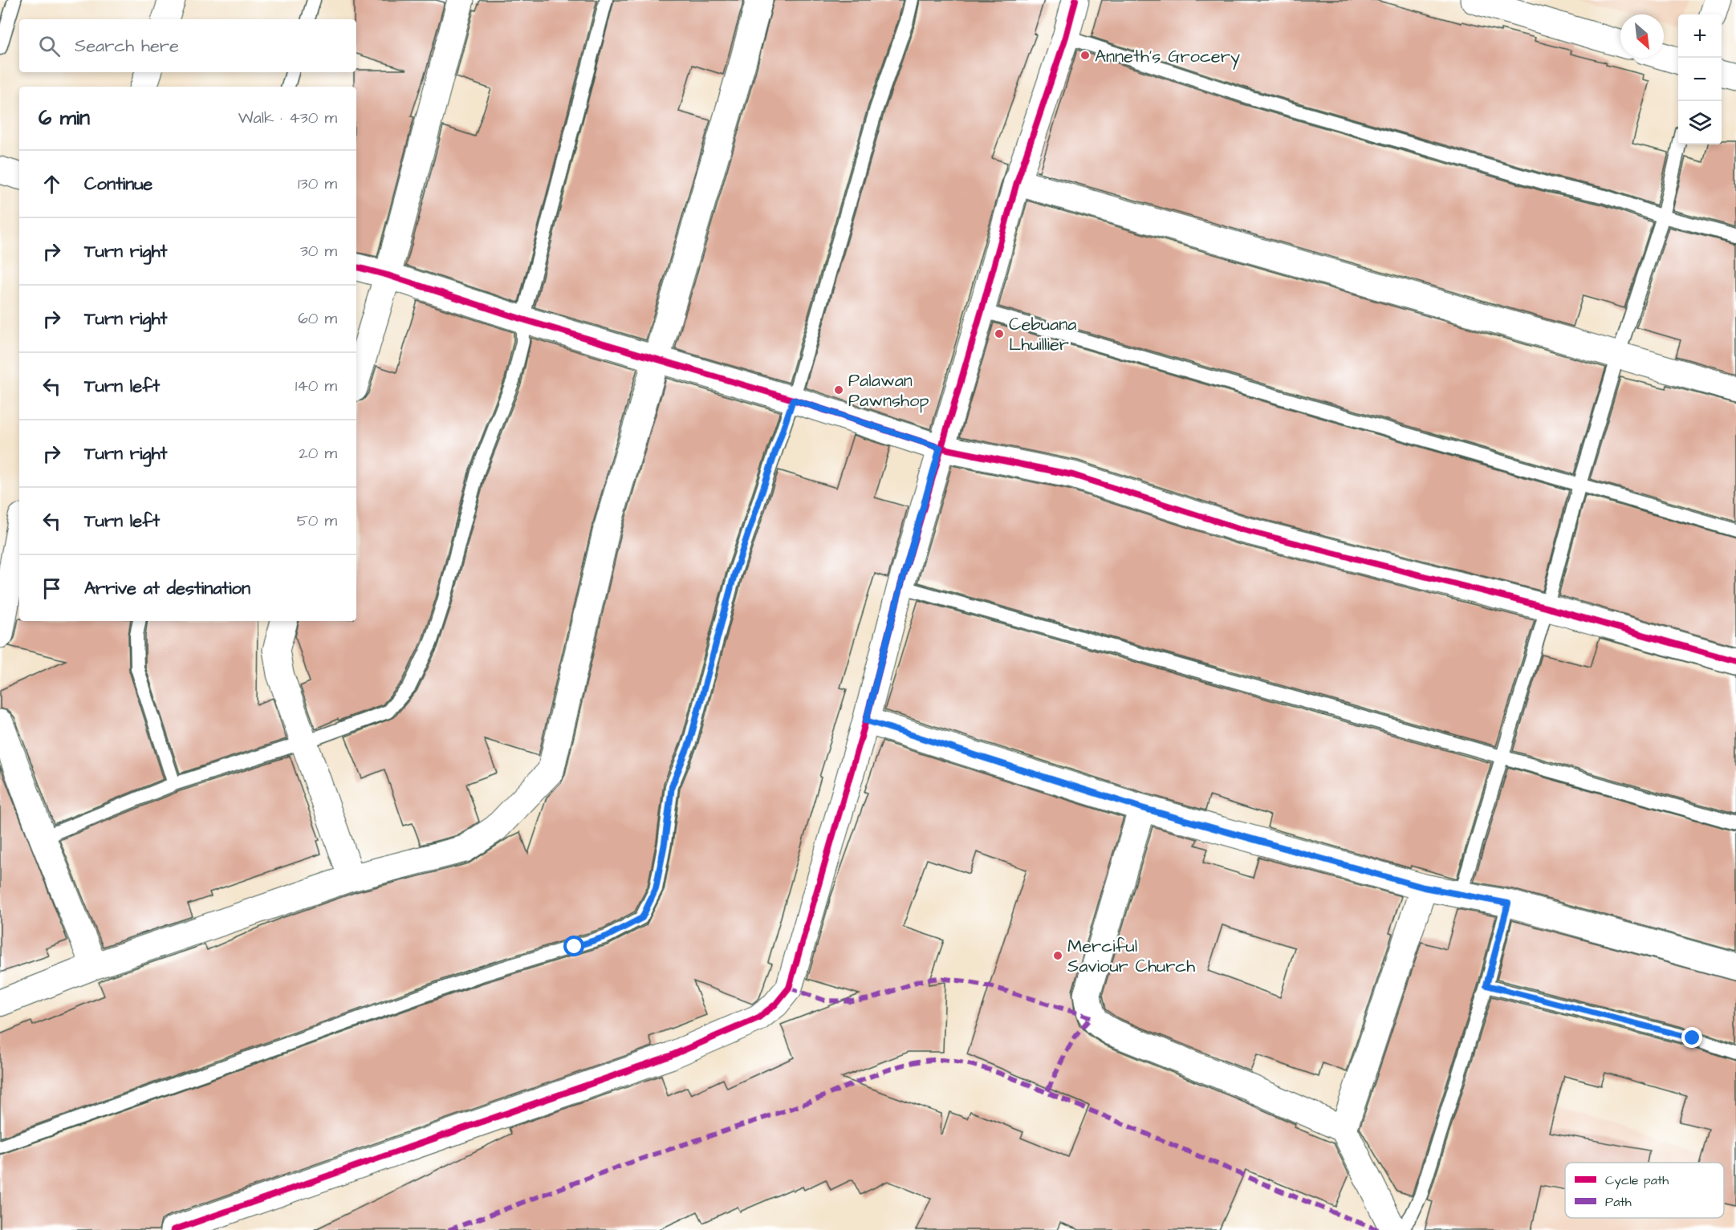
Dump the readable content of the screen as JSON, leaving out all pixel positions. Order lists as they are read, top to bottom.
{
  "places": [
    "Anneth's Grocery",
    "Cebuana Lhuillier",
    "Palawan Pawnshop",
    "Merciful Saviour Church"
  ],
  "legend": ["Cycle path", "Path"],
  "north": "bottom right",
  "page": {
    "map_buttons": ["+", "−"],
    "search": "Search here",
    "heading": ["6 min", "Walk · 430 m"],
    "list": [
      ["Continue", "130 m"],
      ["Turn right", "30 m"],
      ["Turn right", "60 m"],
      ["Turn left", "140 m"],
      ["Turn right", "20 m"],
      ["Turn left", "50 m"],
      "Arrive at destination"
    ]
  }
}
